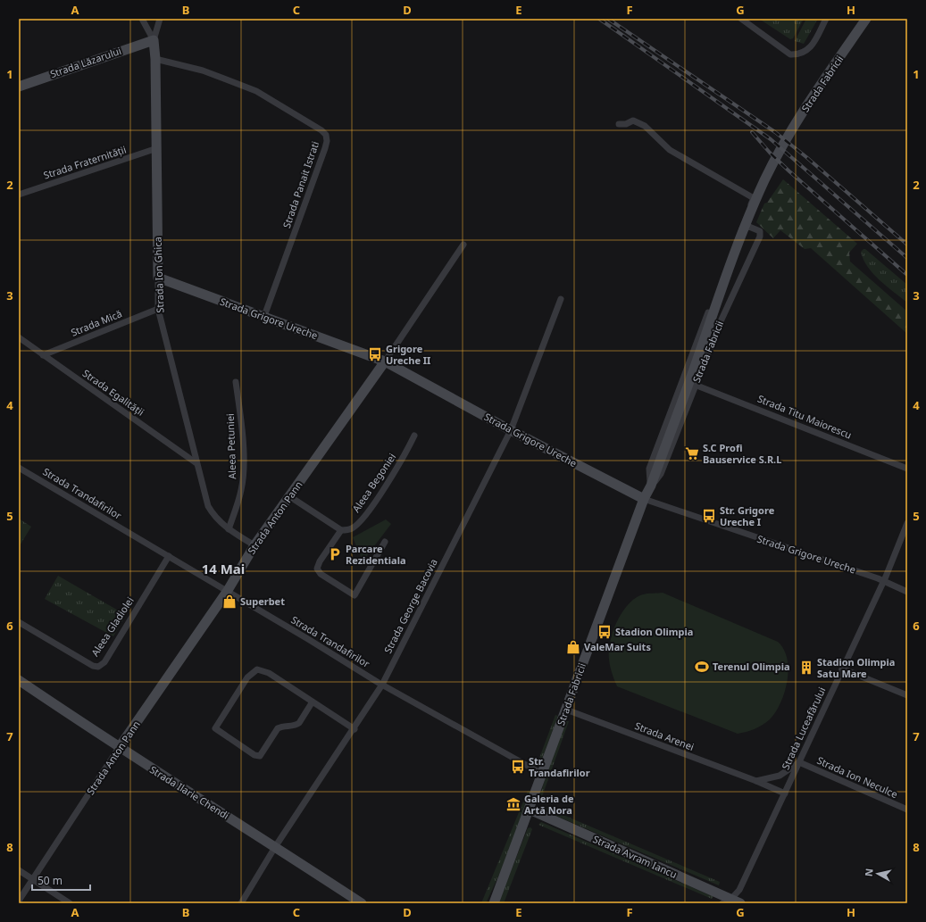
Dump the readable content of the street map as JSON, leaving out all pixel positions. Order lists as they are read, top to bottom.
{
  "streets": {
    "street": [
      "Strada Lăzarului",
      "Strada Fabricii",
      "Strada Fraternității",
      "Strada Panait Istrati",
      "Strada Ion Ghica",
      "Strada Grigore Ureche",
      "Strada Mică",
      "Strada Egalității",
      "Strada Titu Maiorescu",
      "Aleea Petuniei",
      "Aleea Begoniei",
      "Strada Trandafirilor",
      "Strada Anton Pann",
      "Strada George Bacovia",
      "Aleea Gladiolei",
      "Strada Luceafărului",
      "Strada Arenei",
      "Strada Ion Neculce",
      "Strada Ilarie Chendi",
      "Strada Avram Iancu"
    ]
  },
  "crossings": [
    ["Strada Lăzarului", "Strada Ion Ghica"],
    ["Strada Fabricii", "Strada Grigore Ureche"],
    ["Strada Fabricii", "Strada Titu Maiorescu"],
    ["Strada Fabricii", "Strada Trandafirilor"],
    ["Strada Fabricii", "Strada Arenei"],
    ["Strada Fabricii", "Strada Avram Iancu"],
    ["Strada Fraternității", "Strada Ion Ghica"],
    ["Strada Panait Istrati", "Strada Ion Ghica"],
    ["Strada Panait Istrati", "Strada Grigore Ureche"],
    ["Strada Ion Ghica", "Strada Grigore Ureche"],
    ["Strada Ion Ghica", "Strada Mică"],
    ["Strada Ion Ghica", "Strada Egalității"],
    ["Strada Ion Ghica", "Aleea Petuniei"],
    ["Strada Ion Ghica", "Strada Anton Pann"],
    ["Strada Grigore Ureche", "Strada Anton Pann"],
    ["Strada Grigore Ureche", "Strada George Bacovia"],
    ["Strada Grigore Ureche", "Strada Luceafărului"],
    ["Strada Mică", "Strada Egalității"],
    ["Strada Trandafirilor", "Strada Anton Pann"],
    ["Strada Trandafirilor", "Strada George Bacovia"],
    ["Strada Trandafirilor", "Aleea Gladiolei"],
    ["Strada Anton Pann", "Strada Ilarie Chendi"],
    ["Strada George Bacovia", "Strada Ilarie Chendi"],
    ["Strada Luceafărului", "Strada Arenei"],
    ["Strada Luceafărului", "Strada Ion Neculce"],
    ["Strada Luceafărului", "Strada Avram Iancu"]
  ],
  "districts": ["14 Mai"],
  "places": {
    "bus stop": [
      "Grigore Ureche II",
      "Str. Grigore Ureche I",
      "Stadion Olimpia",
      "Str. Trandafirilor"
    ],
    "supermarket": ["S.C Profi Bauservice S.R.L"],
    "parking": ["Parcare Rezidentiala"],
    "shop": ["Superbet", "ValeMar Suits"],
    "sports": ["Terenul Olimpia"],
    "building": ["Stadion Olimpia Satu Mare"],
    "museum": ["Galeria de Artă Nora"]
  },
  "scale_bar": "50 m",
  "north": "left",
  "grid": {
    "columns": [
      "A",
      "B",
      "C",
      "D",
      "E",
      "F",
      "G",
      "H"
    ],
    "rows": [
      "1",
      "2",
      "3",
      "4",
      "5",
      "6",
      "7",
      "8"
    ]
  }
}
